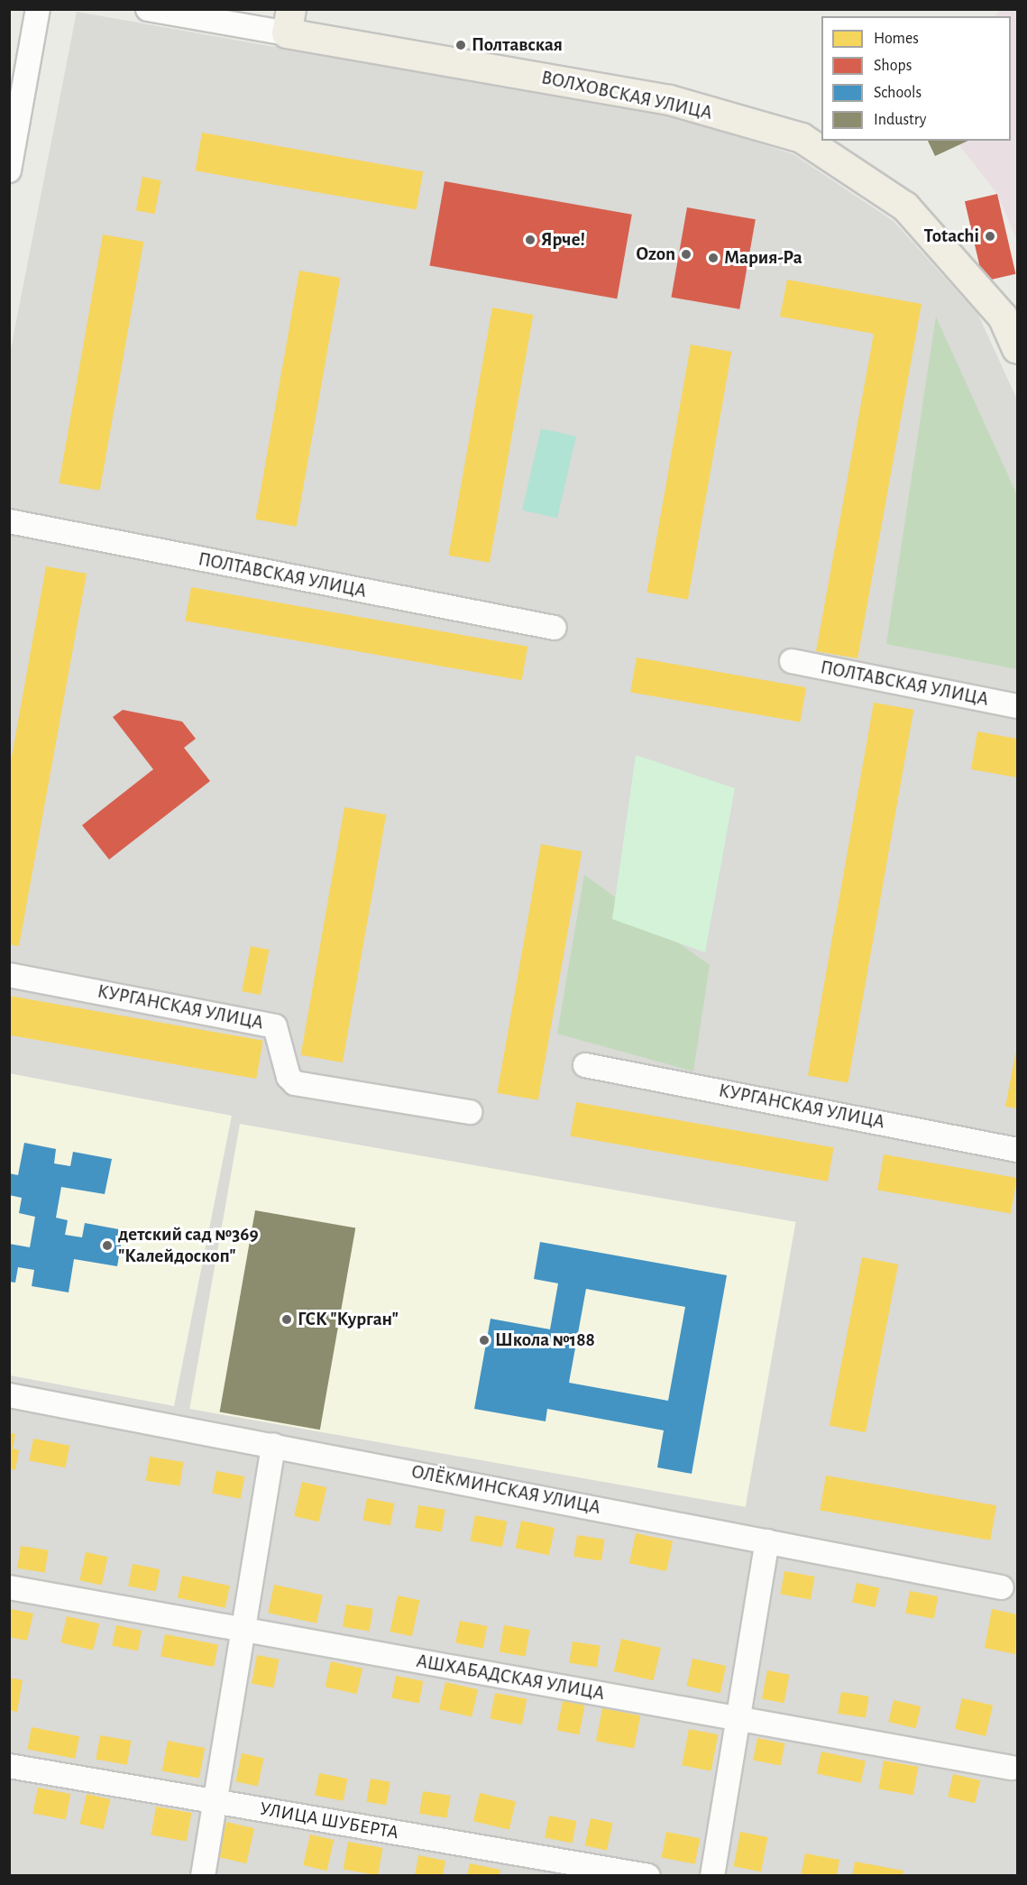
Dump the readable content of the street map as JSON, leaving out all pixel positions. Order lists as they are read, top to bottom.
{
  "streets": {
    "main road": ["ВОЛХОВСКАЯ УЛИЦА"],
    "street": [
      "ПОЛТАВСКАЯ УЛИЦА",
      "КУРГАНСКАЯ УЛИЦА",
      "ОЛЁКМИНСКАЯ УЛИЦА",
      "АШХАБАДСКАЯ УЛИЦА",
      "УЛИЦА ШУБЕРТА"
    ]
  },
  "places": [
    "Полтавская",
    "Totachi",
    "Ярче!",
    "Ozon",
    "Мария-Ра",
    "детский сад №369 \"Калейдоскоп\"",
    "ГСК \"Курган\"",
    "Школа №188"
  ],
  "legend": [
    "Homes",
    "Shops",
    "Schools",
    "Industry"
  ]
}
